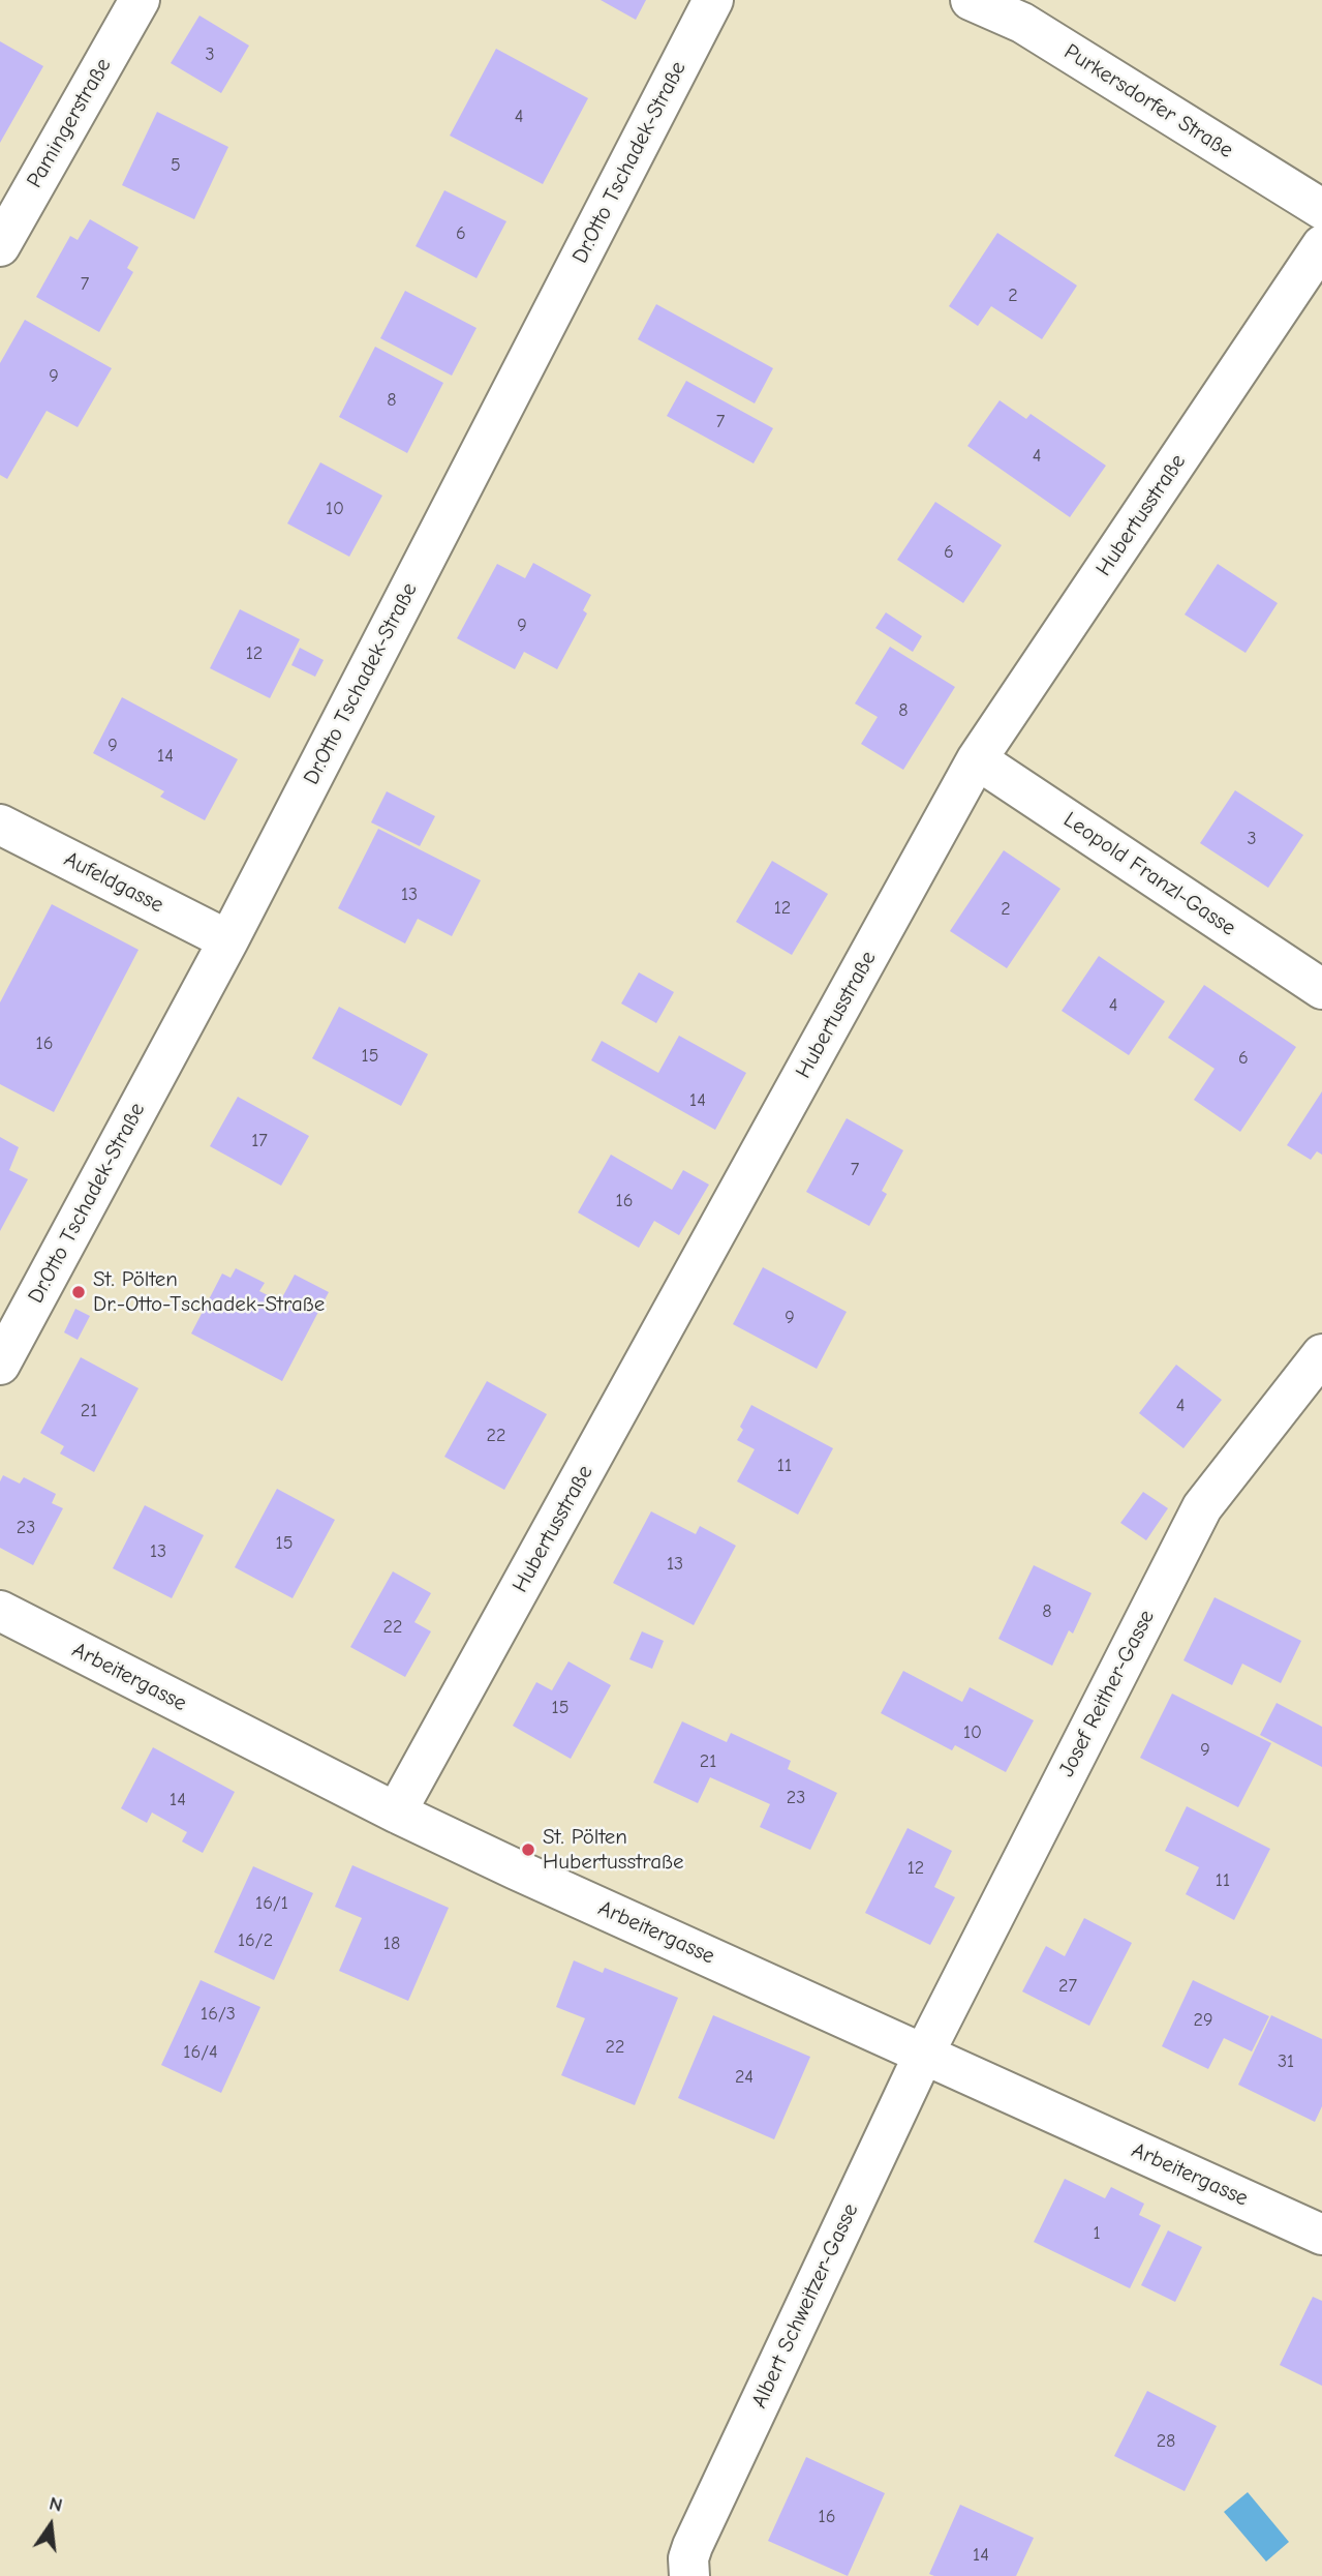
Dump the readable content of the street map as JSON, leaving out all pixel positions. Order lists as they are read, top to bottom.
{
  "streets": {
    "street": [
      "Purkersdorfer Straße",
      "Pamingerstraße",
      "Dr.Otto Tschadek-Straße",
      "Hubertusstraße",
      "Leopold Franzl-Gasse",
      "Aufeldgasse",
      "Arbeitergasse",
      "Josef Reither-Gasse",
      "Albert Schweitzer-Gasse"
    ]
  },
  "crossings": [
    ["Dr.Otto Tschadek-Straße", "Aufeldgasse"],
    ["Hubertusstraße", "Leopold Franzl-Gasse"],
    ["Hubertusstraße", "Arbeitergasse"],
    ["Arbeitergasse", "Josef Reither-Gasse"],
    ["Arbeitergasse", "Albert Schweitzer-Gasse"],
    ["Josef Reither-Gasse", "Albert Schweitzer-Gasse"]
  ],
  "places": ["St. Pölten Dr.-Otto-Tschadek-Straße", "St. Pölten Hubertusstraße"],
  "house_numbers": [
    "3",
    "4",
    "5",
    "6",
    "7",
    "2",
    "9",
    "8",
    "7",
    "4",
    "10",
    "6",
    "9",
    "12",
    "8",
    "9",
    "14",
    "3",
    "13",
    "12",
    "2",
    "4",
    "16",
    "15",
    "6",
    "14",
    "17",
    "7",
    "16",
    "9",
    "4",
    "21",
    "22",
    "11",
    "23",
    "15",
    "13",
    "13",
    "8",
    "22",
    "15",
    "10",
    "9",
    "21",
    "23",
    "14",
    "12",
    "11",
    "16/1",
    "16/2",
    "18",
    "27",
    "16/3",
    "29",
    "22",
    "16/4",
    "31",
    "24",
    "1",
    "28",
    "16",
    "14"
  ],
  "north": "top"
}
